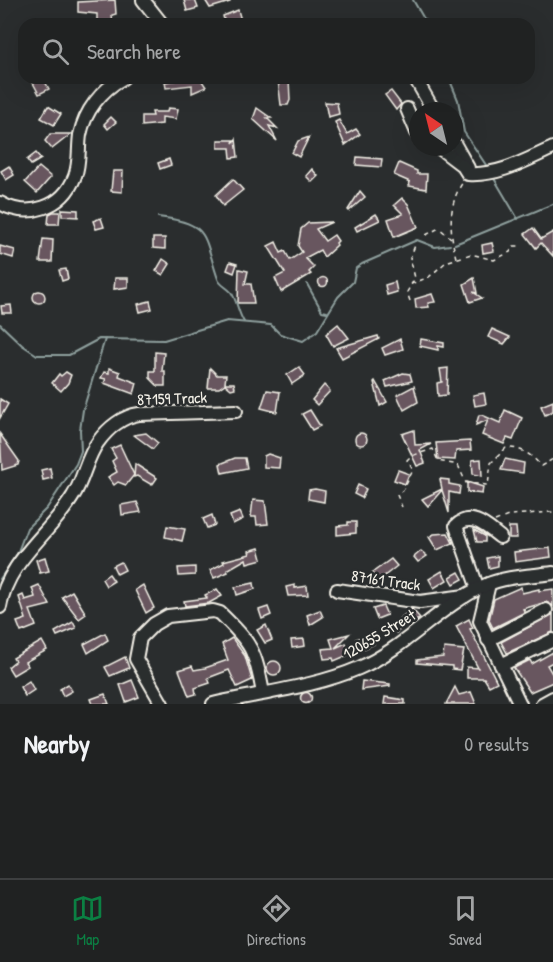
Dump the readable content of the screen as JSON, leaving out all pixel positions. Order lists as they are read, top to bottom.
{
  "streets": {
    "street": ["87159 Track", "87161 Track", "120655 Street"]
  },
  "crossings": [
    ["87161 Track", "120655 Street"]
  ],
  "north": "top left",
  "page": {
    "search": "Search here",
    "heading": ["Nearby", "0 results"],
    "nav": ["Map", "Directions", "Saved"]
  }
}
